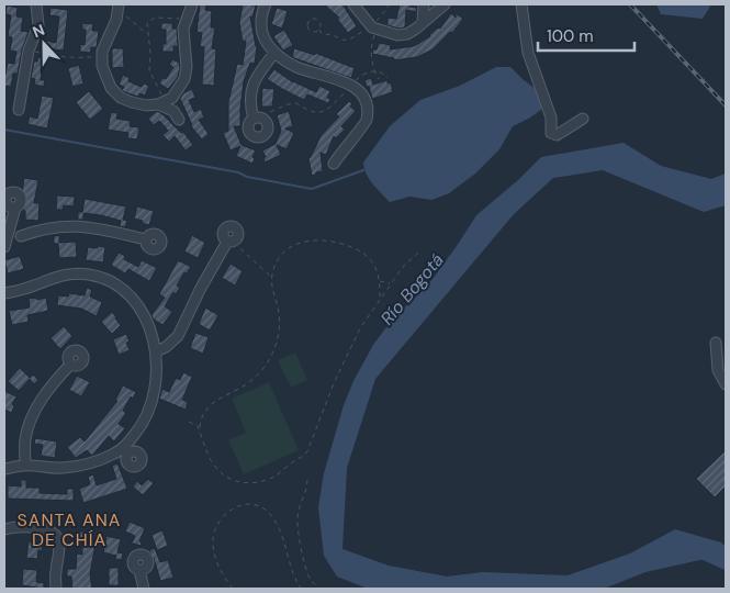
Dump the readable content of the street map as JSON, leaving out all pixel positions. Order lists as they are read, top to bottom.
{
  "districts": ["SANTA ANA DE CHÍA"],
  "water": ["Río Bogotá"],
  "scale_bar": "100 m",
  "north": "top"
}
